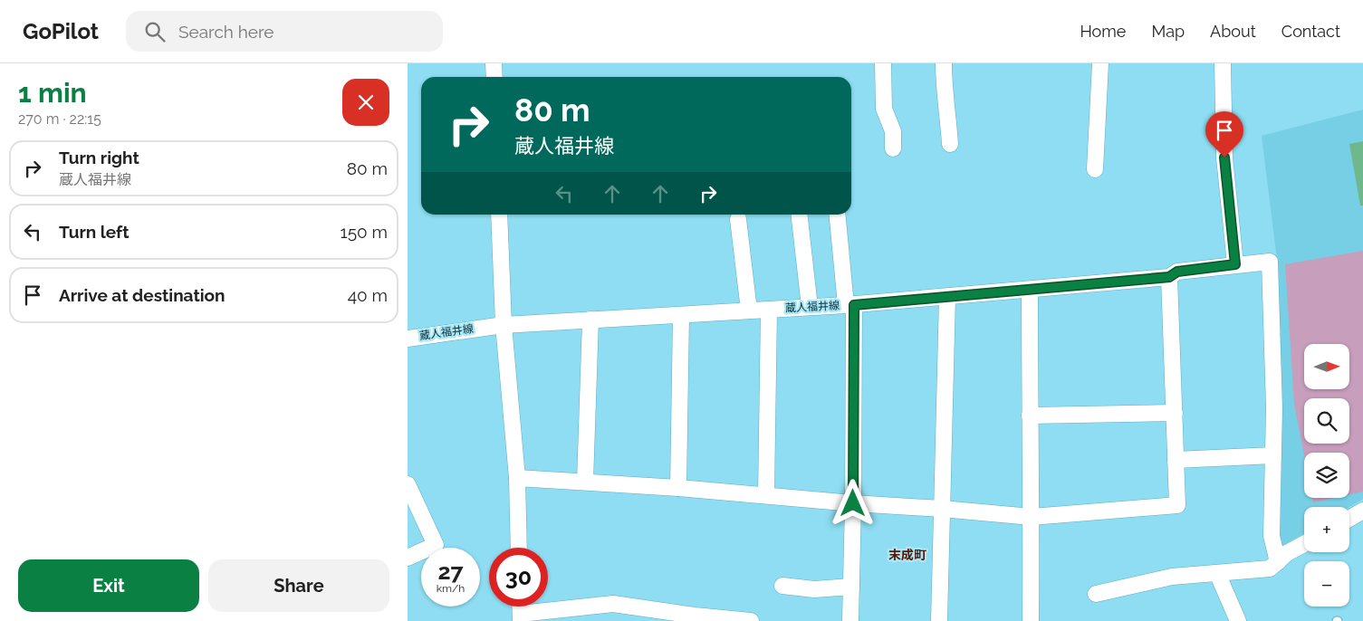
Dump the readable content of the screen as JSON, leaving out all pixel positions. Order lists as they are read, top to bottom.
{
  "streets": {
    "street": ["蔵人福井線"]
  },
  "districts": ["末成町"],
  "north": "right",
  "page": {
    "header": "GoPilot",
    "search": "Search here",
    "nav": [
      "Home",
      "Map",
      "About",
      "Contact"
    ],
    "heading": ["1 min", "270 m · 22:15"],
    "turn": ["80 m", "蔵人福井線"],
    "list": [
      {
        "name": "Turn right",
        "note": "蔵人福井線",
        "value": "80 m"
      },
      {
        "name": "Turn left",
        "value": "150 m"
      },
      {
        "name": "Arrive at destination",
        "value": "40 m"
      }
    ],
    "map_buttons": ["+", "−"],
    "speed": "27 km/h",
    "limit": "30",
    "buttons": ["Exit", "Share"]
  }
}
